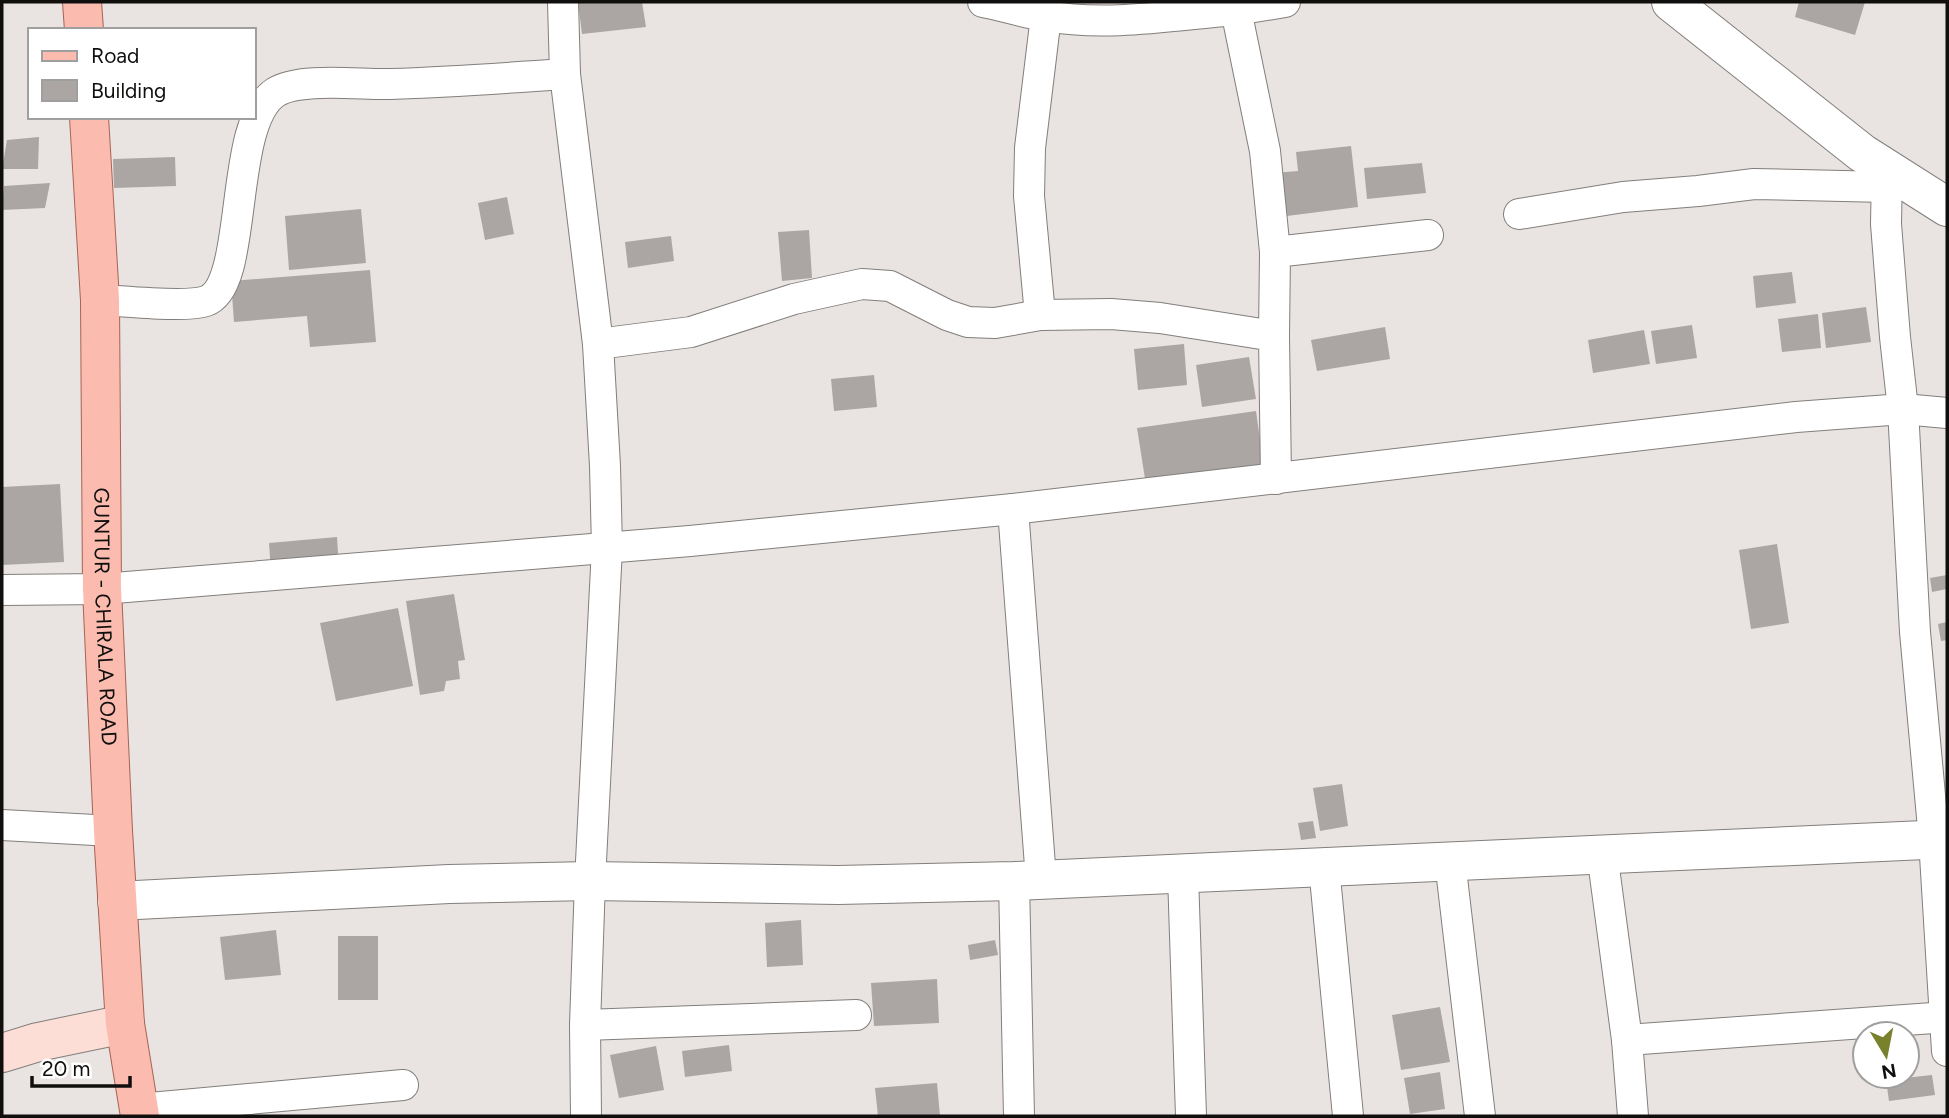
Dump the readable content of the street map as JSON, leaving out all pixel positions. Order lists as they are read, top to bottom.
{
  "streets": {
    "main road": ["GUNTUR - CHIRALA ROAD"]
  },
  "legend": ["Road", "Building"],
  "scale_bar": "20 m",
  "north": "bottom"
}
